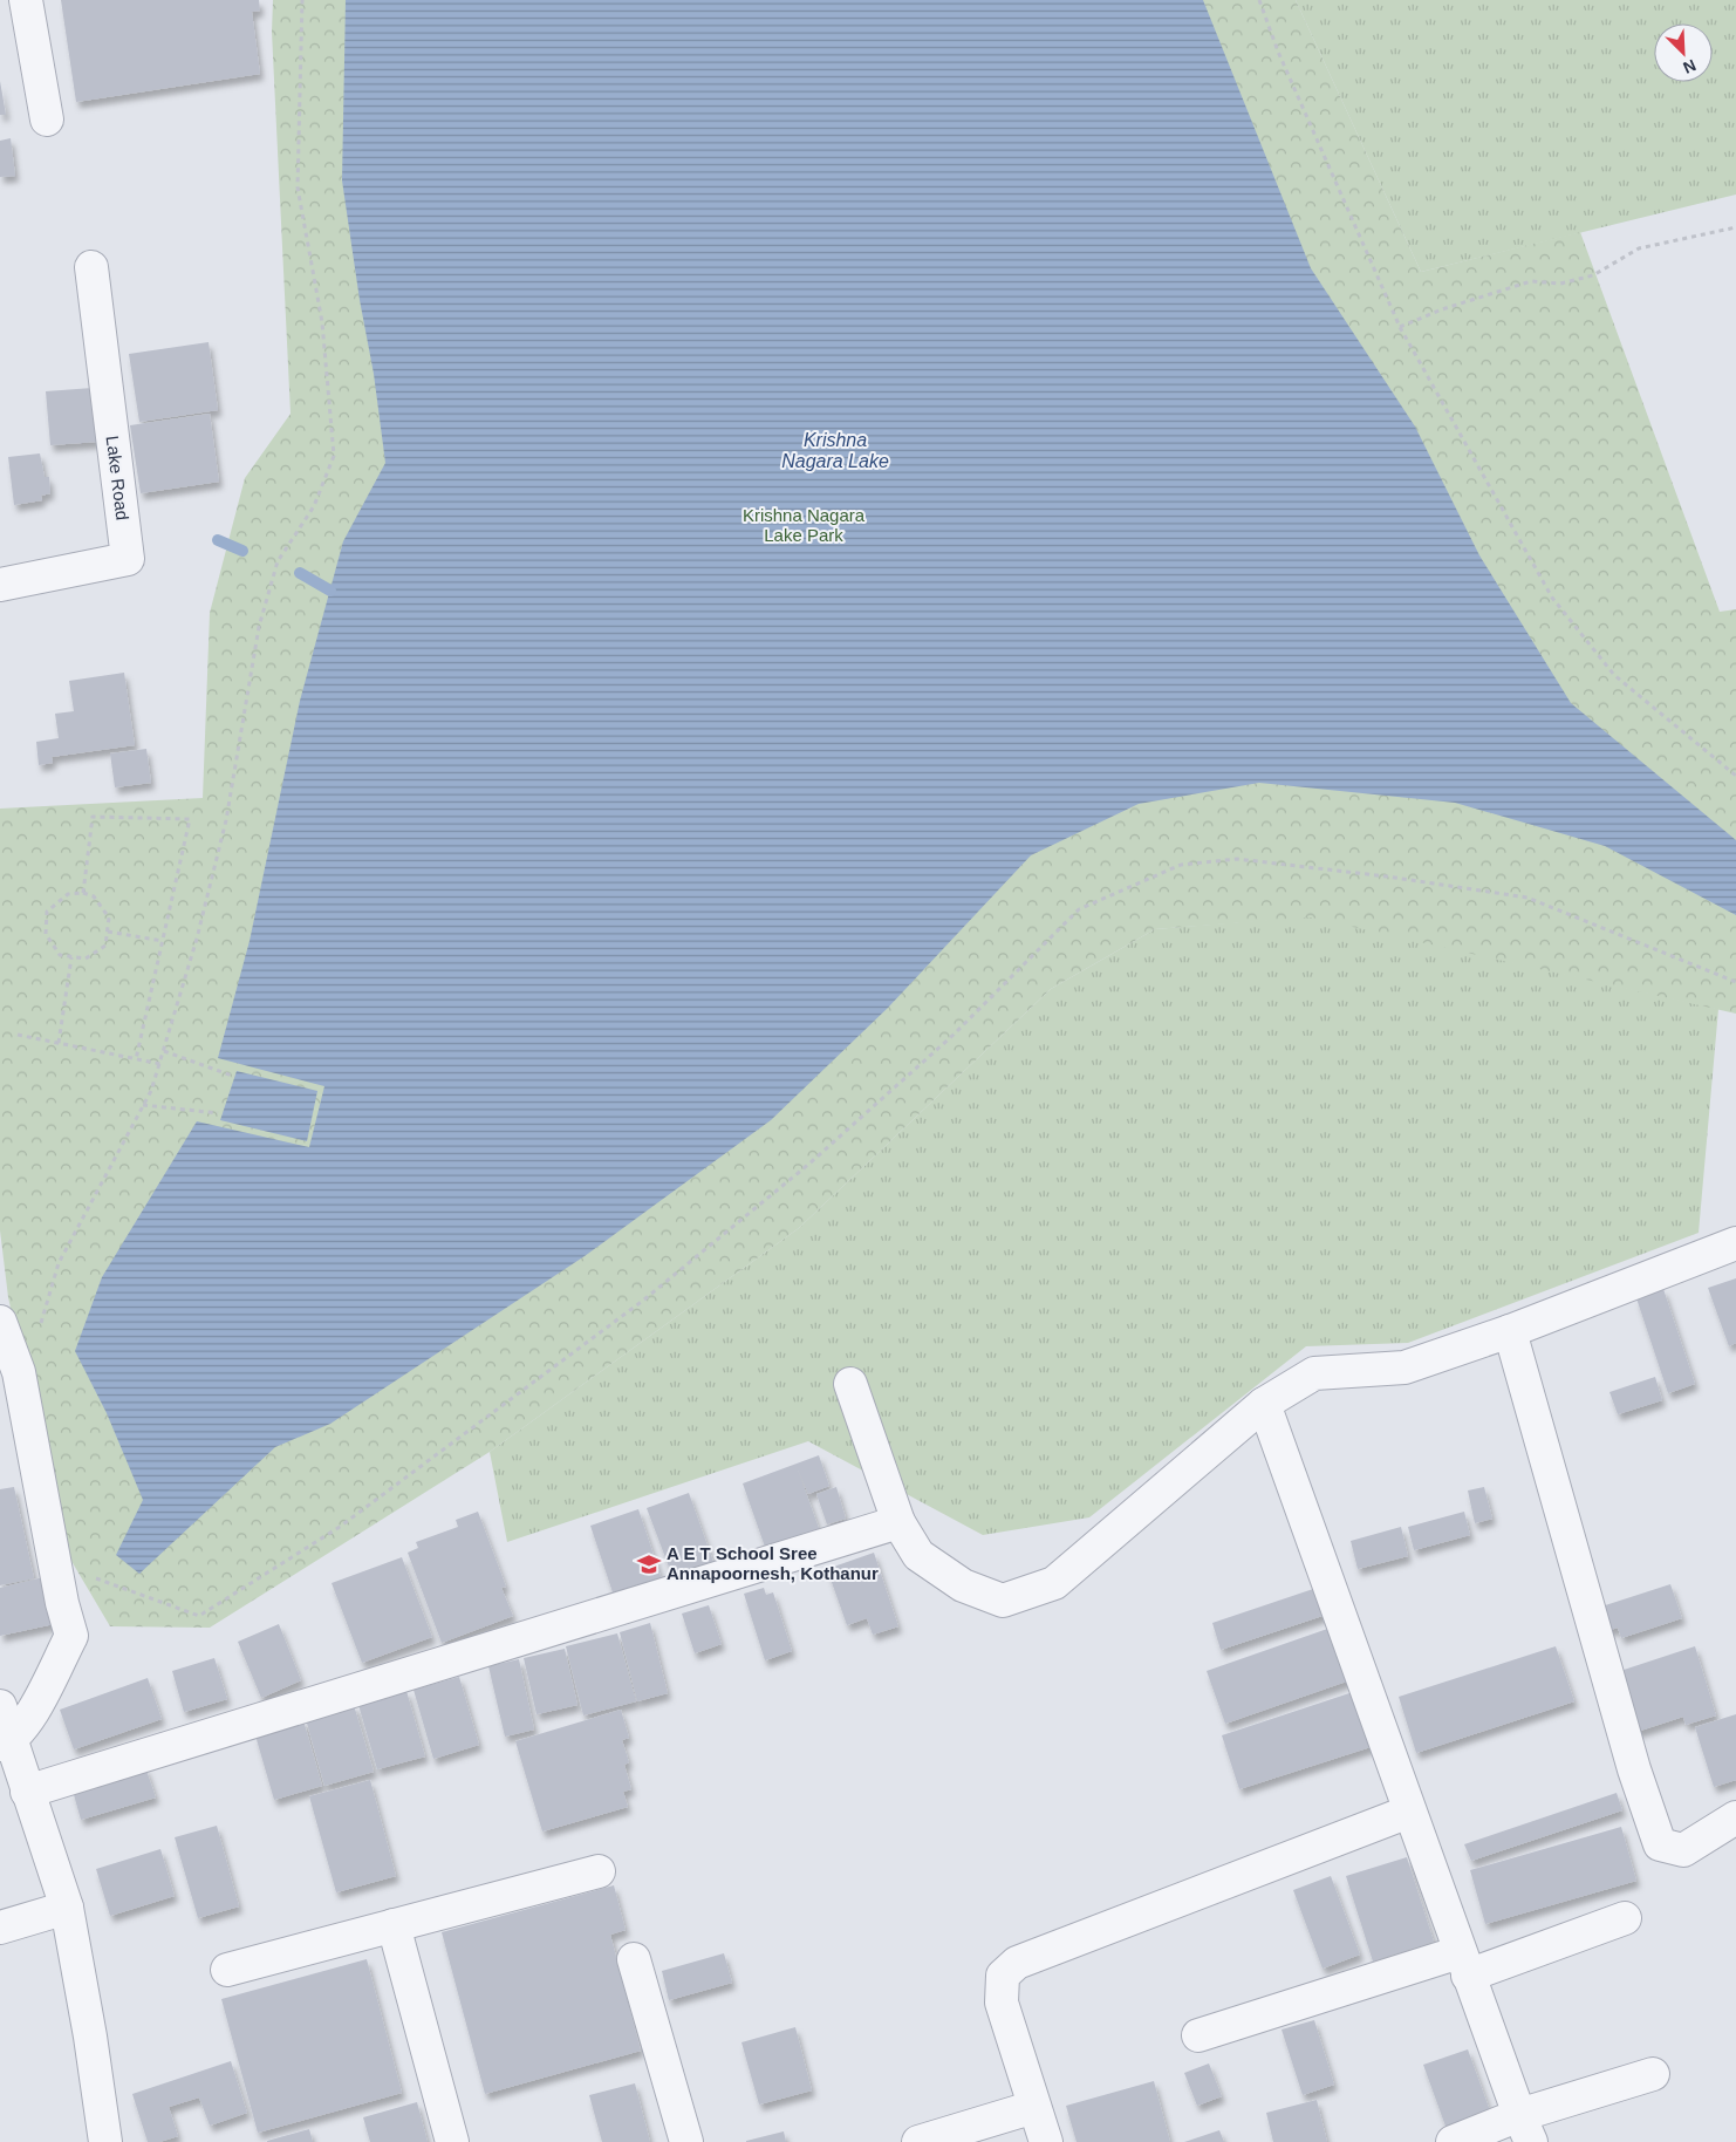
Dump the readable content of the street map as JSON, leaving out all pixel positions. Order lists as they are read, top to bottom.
{
  "streets": {
    "street": ["Lake Road"]
  },
  "water": ["Krishna Nagara Lake"],
  "parks": ["Krishna Nagara Lake Park"],
  "places": {
    "school or university": ["A E T School Sree Annapoornesh, Kothanur"]
  },
  "north": "bottom right"
}
